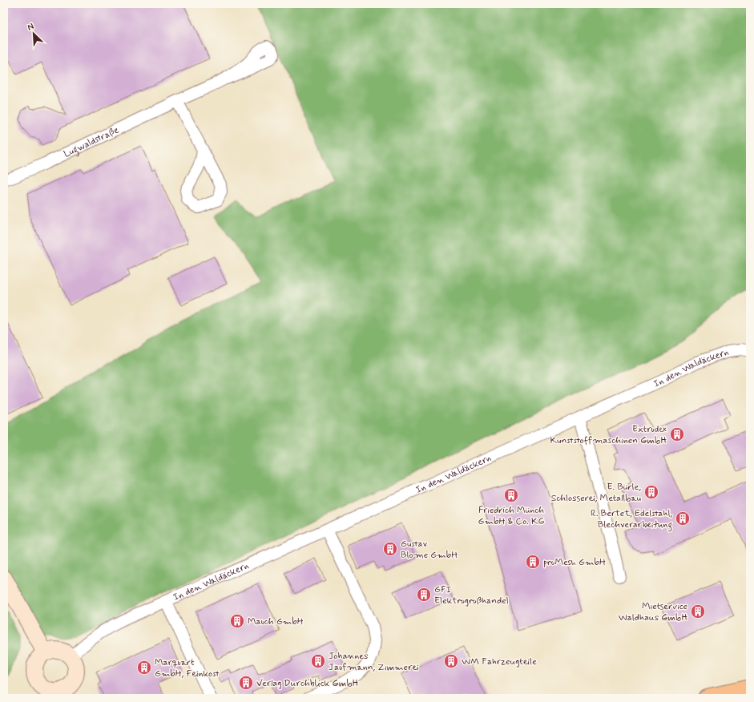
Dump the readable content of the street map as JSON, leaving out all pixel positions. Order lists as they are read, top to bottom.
{
  "streets": {
    "street": ["Lugwaldstraße", "In den Waldäckern"]
  },
  "places": {
    "building": [
      "Extrudex Kunststoffmaschinen GmbH",
      "E. Bürle, Schlosserei, Metallbau",
      "Friedrich Münch GmbH & Co. KG",
      "R. Bertet, Edelstahl, Blechverarbeitung",
      "Gustav Blome GmbH",
      "proMesh GmbH",
      "GFI Elektrogroßhandel",
      "Mietservice Waldhaus GmbH",
      "Mauch GmbH",
      "Johannes Jaufmann, Zimmerei",
      "WM Fahrzeugteile",
      "Marquart GmbH, Feinkost",
      "Verlag Durchblick GmbH"
    ]
  },
  "north": "top left"
}
